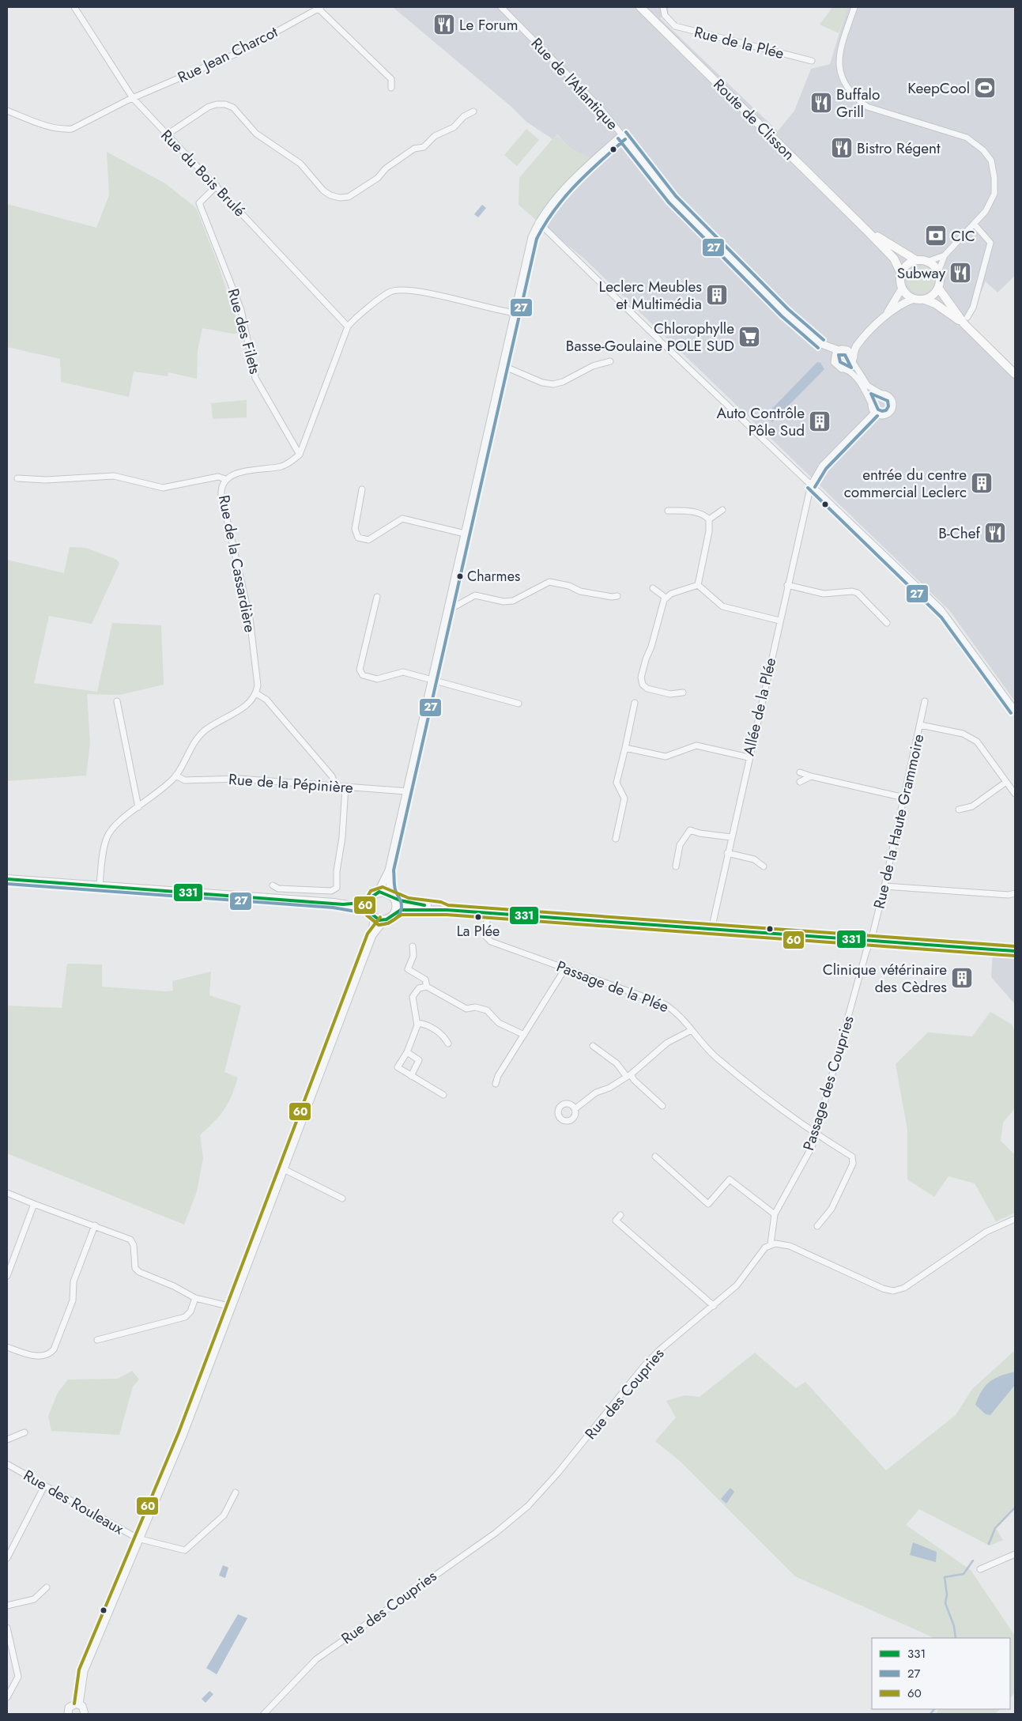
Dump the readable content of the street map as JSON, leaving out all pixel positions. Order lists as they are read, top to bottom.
{
  "streets": {
    "main road": ["Route de Clisson"],
    "street": [
      "Rue de la Plée",
      "Rue Jean Charcot",
      "Rue de l'Atlantique",
      "Rue du Bois Brulé",
      "Rue des Filets",
      "Rue de la Cassardière",
      "Allée de la Plée",
      "Rue de la Pépinière",
      "Rue de la Haute Grammoire",
      "Passage de la Plée",
      "Passage des Coupries",
      "Rue des Coupries",
      "Rue des Rouleaux"
    ]
  },
  "crossings": [
    ["Rue Jean Charcot", "Rue du Bois Brulé"],
    ["Rue du Bois Brulé", "Rue des Filets"],
    ["Rue des Filets", "Rue de la Cassardière"],
    ["Rue de la Haute Grammoire", "Passage des Coupries"],
    ["Passage de la Plée", "Passage des Coupries"],
    ["Passage des Coupries", "Rue des Coupries"]
  ],
  "places": {
    "restaurant": [
      "Le Forum",
      "Buffalo Grill",
      "Bistro Régent",
      "Subway",
      "B-Chef"
    ],
    "sports": ["KeepCool"],
    "bank": ["CIC"],
    "building": [
      "Leclerc Meubles et Multimédia",
      "Auto Contrôle Pôle Sud",
      "entrée du centre commercial Leclerc",
      "Clinique vétérinaire des Cèdres"
    ],
    "supermarket": ["Chlorophylle Basse-Goulaine POLE SUD"],
    "other": ["Charmes", "La Plée"]
  },
  "lines": ["transit line 27", "transit line 331", "transit line 60"],
  "legend": ["331", "27", "60"]
}
